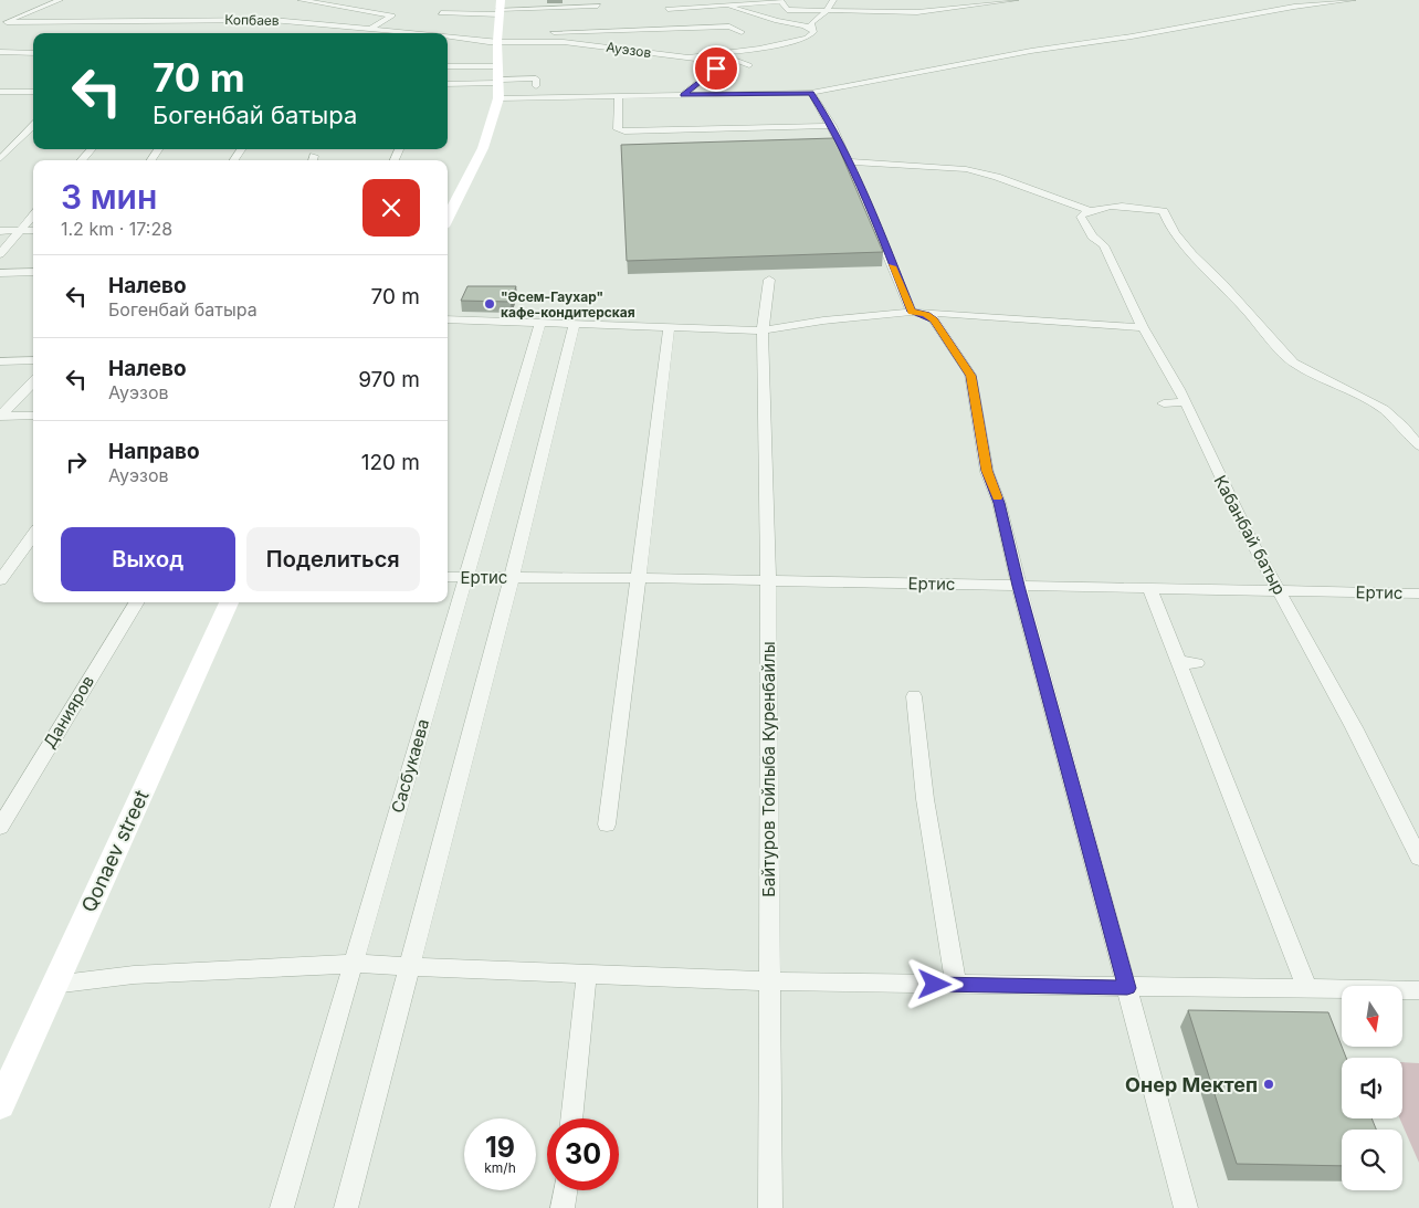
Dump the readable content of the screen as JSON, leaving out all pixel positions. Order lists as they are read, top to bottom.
{
  "streets": {
    "main road": ["Qonaev street"],
    "street": [
      "Копбаев",
      "Ауэзов",
      "Кабанбай батыр",
      "Ертис",
      "Данияров",
      "Сасбукаева",
      "Байтуров Тойлыба Куренбайлы"
    ]
  },
  "crossings": [
    ["Копбаев", "Ауэзов"],
    ["Кабанбай батыр", "Ертис"],
    ["Ертис", "Сасбукаева"],
    ["Ертис", "Байтуров Тойлыба Куренбайлы"]
  ],
  "places": ["\"Әсем-Гаухар\" кафе-кондитерская", "Онер Мектеп"],
  "north": "bottom",
  "page": {
    "turn": ["70 m", "Богенбай батыра"],
    "heading": ["3 мин", "1.2 km · 17:28"],
    "list": [
      {
        "name": "Налево",
        "note": "Богенбай батыра",
        "value": "70 m"
      },
      {
        "name": "Налево",
        "note": "Ауэзов",
        "value": "970 m"
      },
      {
        "name": "Направо",
        "note": "Ауэзов",
        "value": "120 m"
      }
    ],
    "buttons": ["Выход", "Поделиться"],
    "speed": "19 km/h",
    "limit": "30"
  }
}
